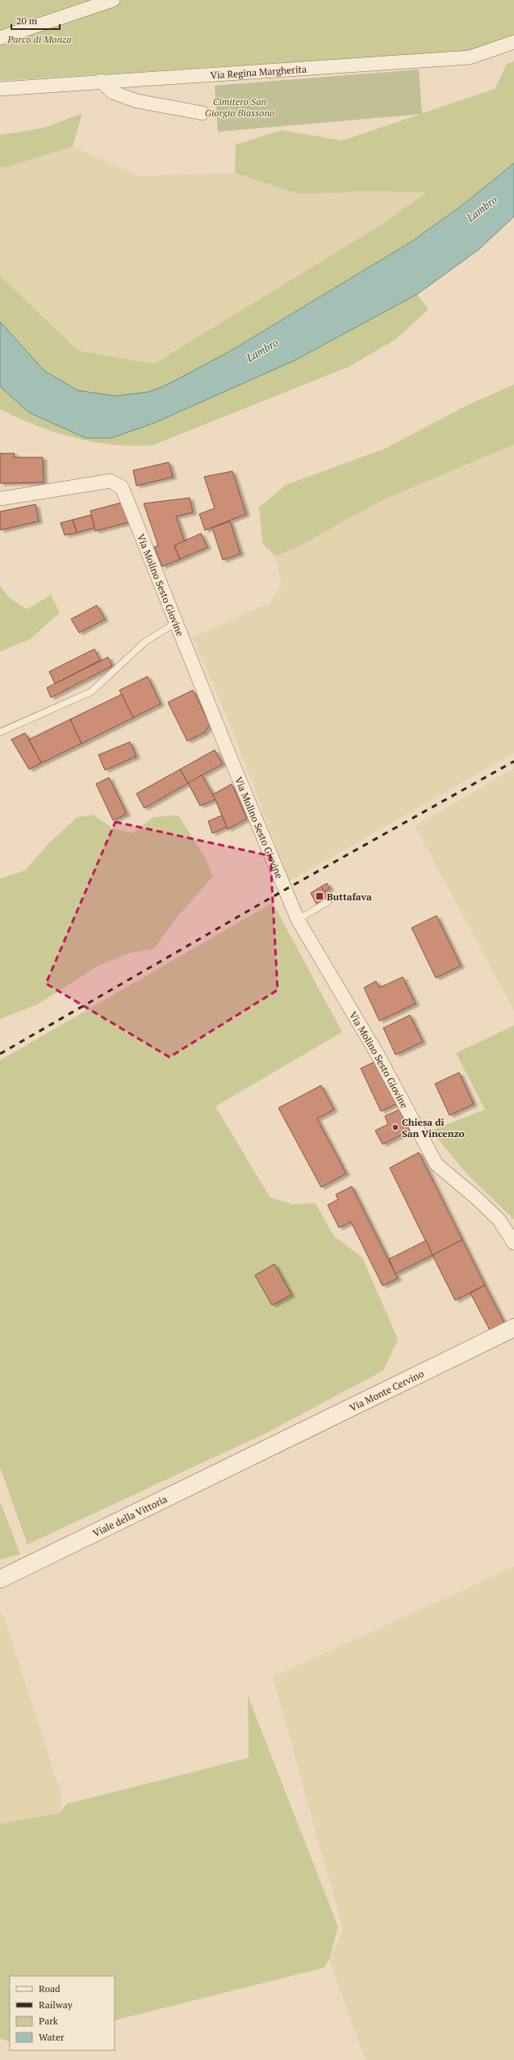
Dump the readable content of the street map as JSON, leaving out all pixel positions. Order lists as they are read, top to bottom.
{
  "streets": {
    "street": [
      "Via Regina Margherita",
      "Via Molino Sesto Giovine",
      "Via Monte Cervino",
      "Viale della Vittoria"
    ]
  },
  "crossings": [
    ["Via Monte Cervino", "Viale della Vittoria"]
  ],
  "water": ["Lambro"],
  "parks": ["Parco di Monza", "Cimitero San Giorgio Biassono"],
  "places": {
    "transit": ["Buttafava"],
    "other": ["Chiesa di San Vincenzo"]
  },
  "legend": [
    "Road",
    "Railway",
    "Park",
    "Water"
  ],
  "scale_bar": "20 m"
}
